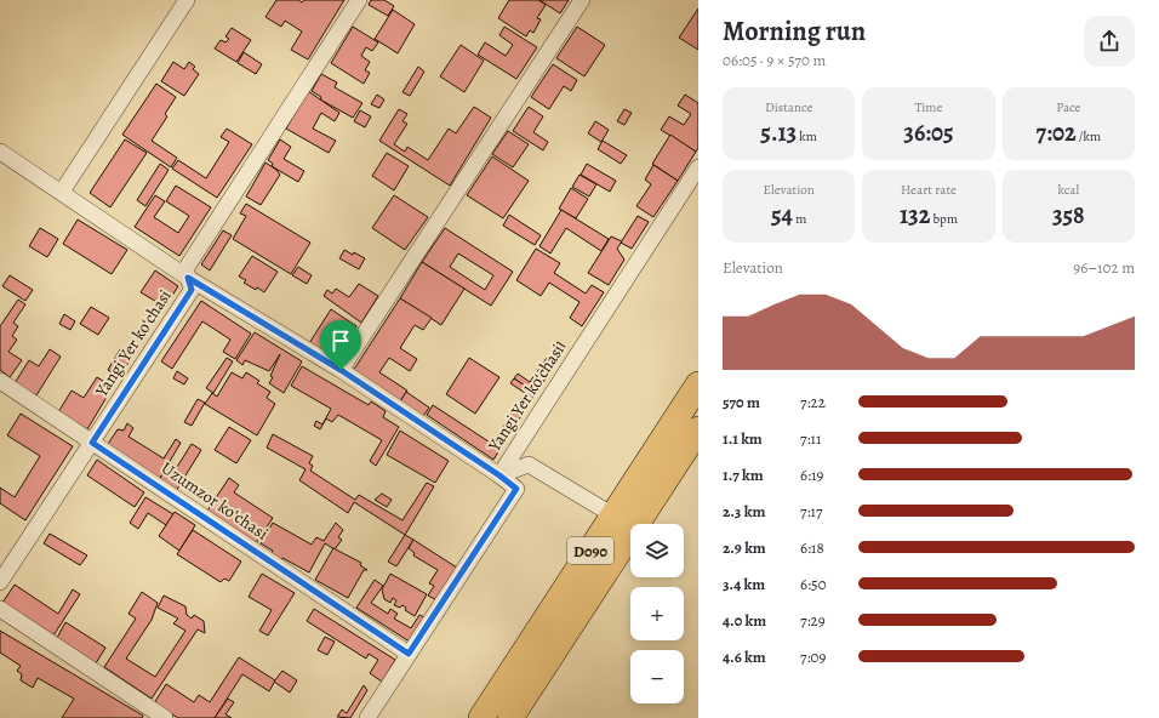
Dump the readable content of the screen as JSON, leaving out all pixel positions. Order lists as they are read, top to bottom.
{
  "streets": {
    "main road": ["D090"],
    "street": ["Yangi Yer koʻchasi", "Uzumzor koʻchasi"]
  },
  "crossings": [
    ["Yangi Yer koʻchasi", "Uzumzor koʻchasi"]
  ],
  "page": {
    "heading": ["Morning run", "06:05 · 9 × 570 m"],
    "stats": [
      ["Distance", "5.13 km"],
      ["Time", "36:05"],
      ["Pace", "7:02 /km"],
      ["Elevation", "54 m"],
      ["Heart rate", "132 bpm"],
      ["kcal", "358"]
    ],
    "chart": ["Elevation", "96–102 m"],
    "list": [
      {
        "name": "570 m",
        "note": "7:22"
      },
      {
        "name": "1.1 km",
        "note": "7:11"
      },
      {
        "name": "1.7 km",
        "note": "6:19"
      },
      {
        "name": "2.3 km",
        "note": "7:17"
      },
      {
        "name": "2.9 km",
        "note": "6:18"
      },
      {
        "name": "3.4 km",
        "note": "6:50"
      },
      {
        "name": "4.0 km",
        "note": "7:29"
      },
      {
        "name": "4.6 km",
        "note": "7:09"
      }
    ],
    "map_buttons": ["+", "−"]
  }
}
